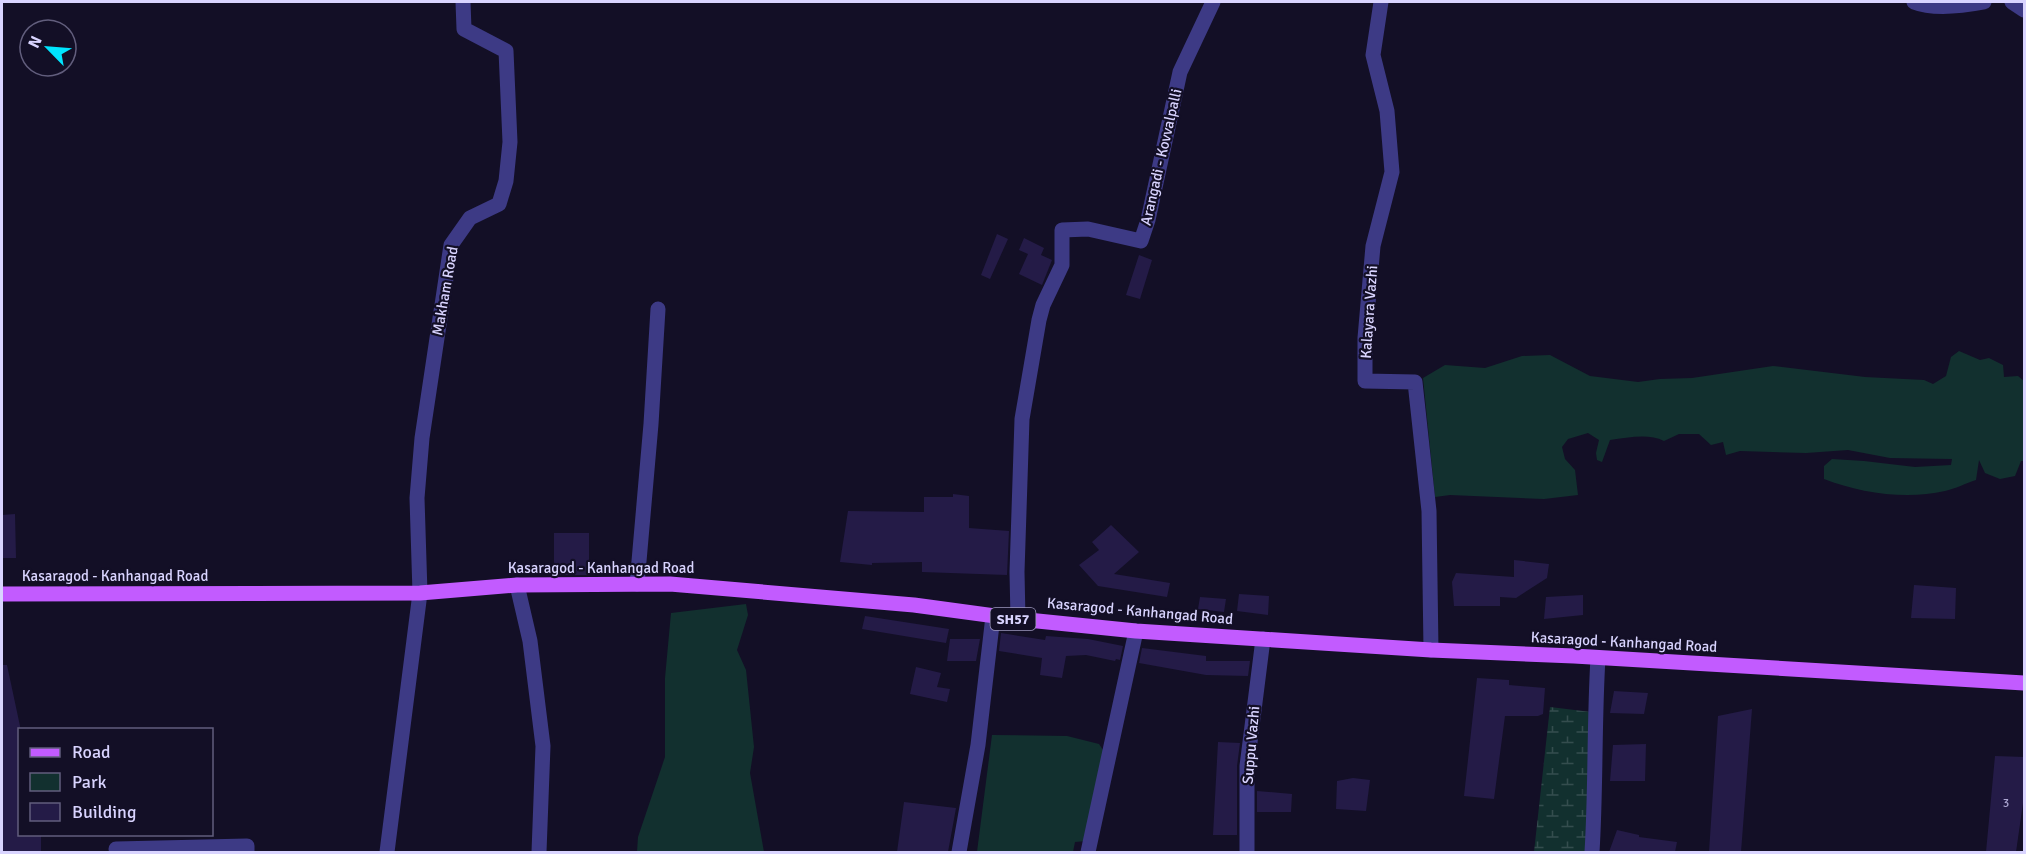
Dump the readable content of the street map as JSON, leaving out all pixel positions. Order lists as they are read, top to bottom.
{
  "streets": {
    "main road": ["Kasaragod - Kanhangad Road", "SH57"],
    "street": [
      "Arangadi - Kovvalpalli",
      "Makham Road",
      "Kalayara Vazhi",
      "Suppu Vazhi"
    ]
  },
  "crossings": [
    ["Arangadi - Kovvalpalli", "Kasaragod - Kanhangad Road"],
    ["Makham Road", "Kasaragod - Kanhangad Road"],
    ["Kalayara Vazhi", "Kasaragod - Kanhangad Road"],
    ["Kasaragod - Kanhangad Road", "Suppu Vazhi"]
  ],
  "house_numbers": ["3"],
  "legend": ["Road", "Park", "Building"],
  "north": "top left"
}
